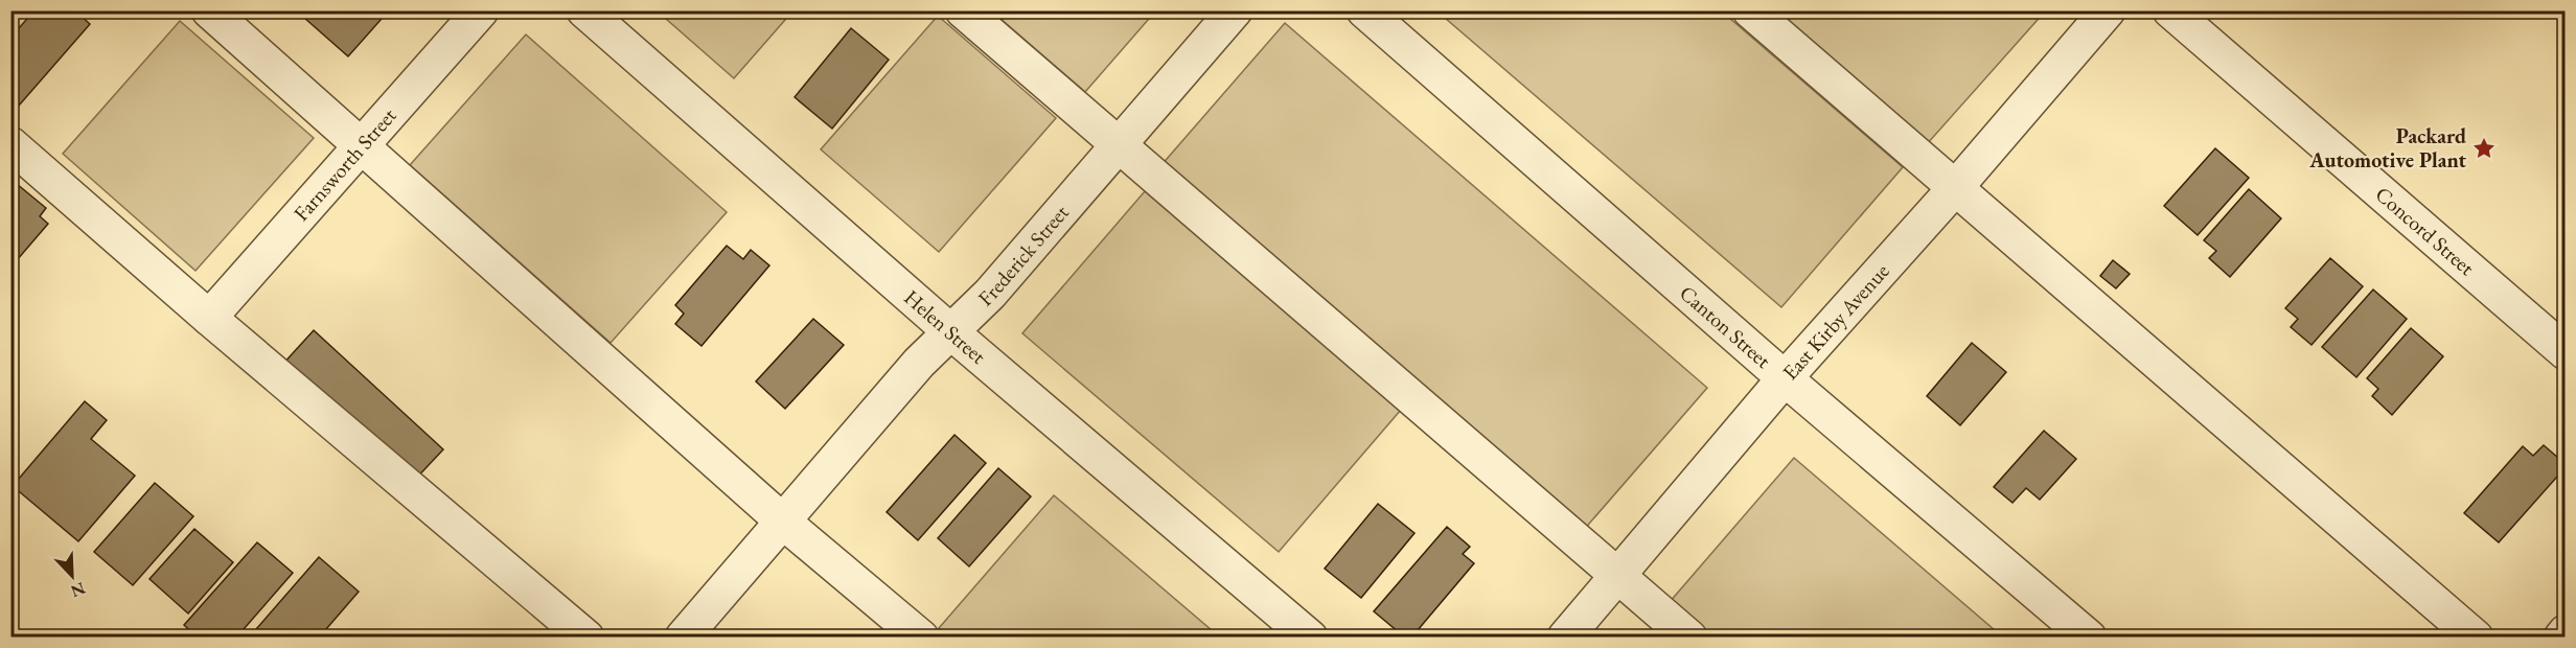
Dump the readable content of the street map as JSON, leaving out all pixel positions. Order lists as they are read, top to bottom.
{
  "streets": {
    "street": [
      "Farnsworth Street",
      "Concord Street",
      "Frederick Street",
      "East Kirby Avenue",
      "Helen Street",
      "Canton Street"
    ]
  },
  "crossings": [
    ["Frederick Street", "Helen Street"],
    ["East Kirby Avenue", "Canton Street"]
  ],
  "places": {
    "place": ["Packard Automotive Plant"]
  },
  "north": "bottom right"
}
